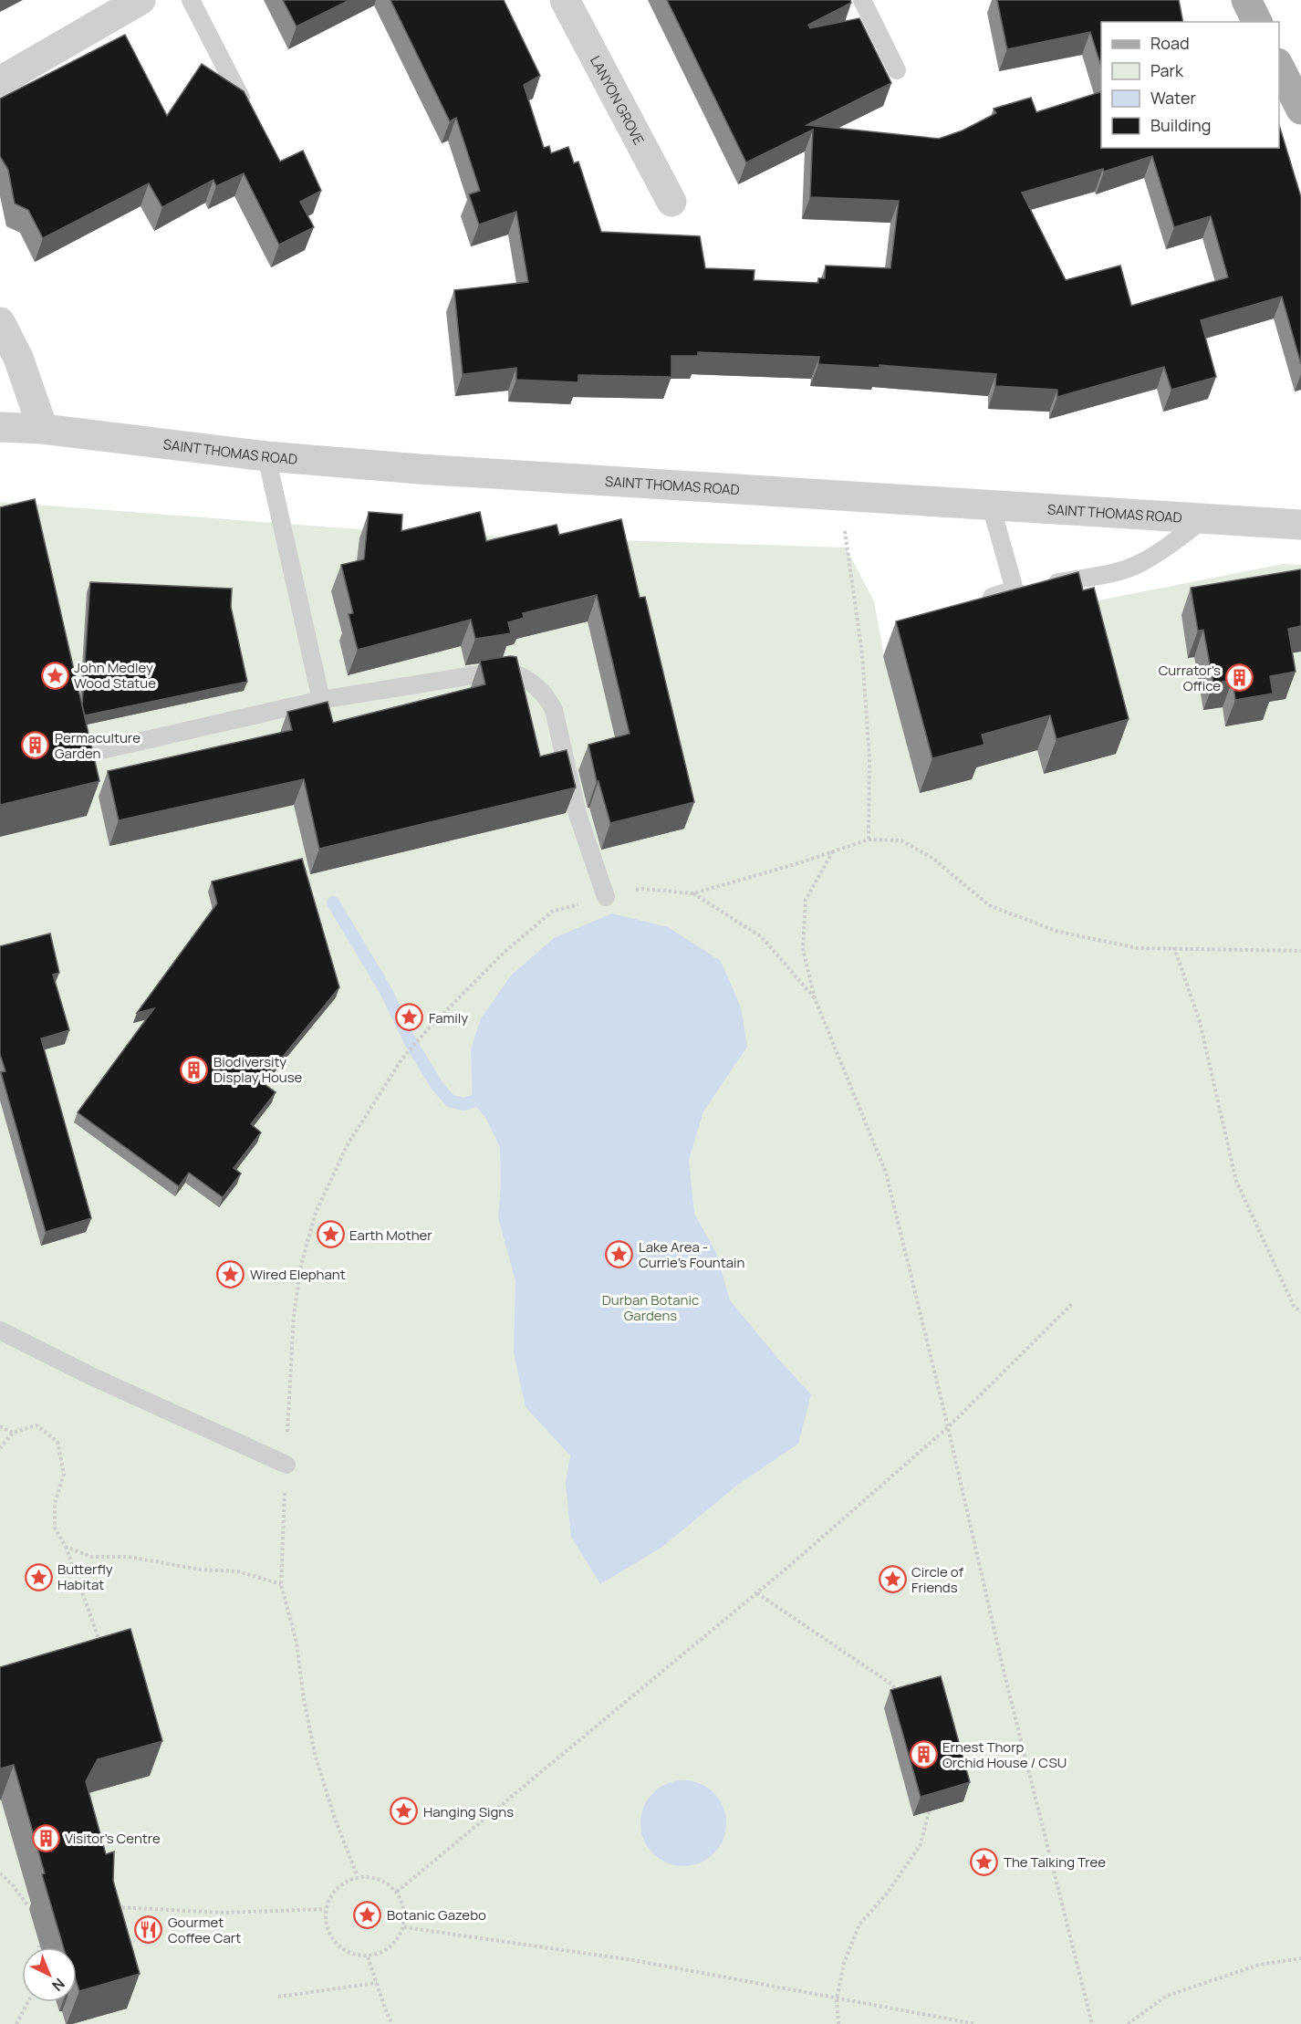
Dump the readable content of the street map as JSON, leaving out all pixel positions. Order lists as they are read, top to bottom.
{
  "streets": {
    "street": ["LANYON GROVE", "SAINT THOMAS ROAD"]
  },
  "parks": ["Durban Botanic Gardens"],
  "places": {
    "place": [
      "John Medley Wood Statue",
      "Family",
      "Earth Mother",
      "Lake Area - Currie's Fountain",
      "Wired Elephant",
      "Butterfly Habitat",
      "Circle of Friends",
      "Hanging Signs",
      "The Talking Tree",
      "Botanic Gazebo"
    ],
    "building": [
      "Currator's Office",
      "Permaculture Garden",
      "Biodiversity Display House",
      "Ernest Thorp Orchid House / CSU",
      "Visitor's Centre"
    ],
    "restaurant": ["Gourmet Coffee Cart"]
  },
  "legend": [
    "Road",
    "Park",
    "Water",
    "Building"
  ],
  "north": "bottom right"
}
